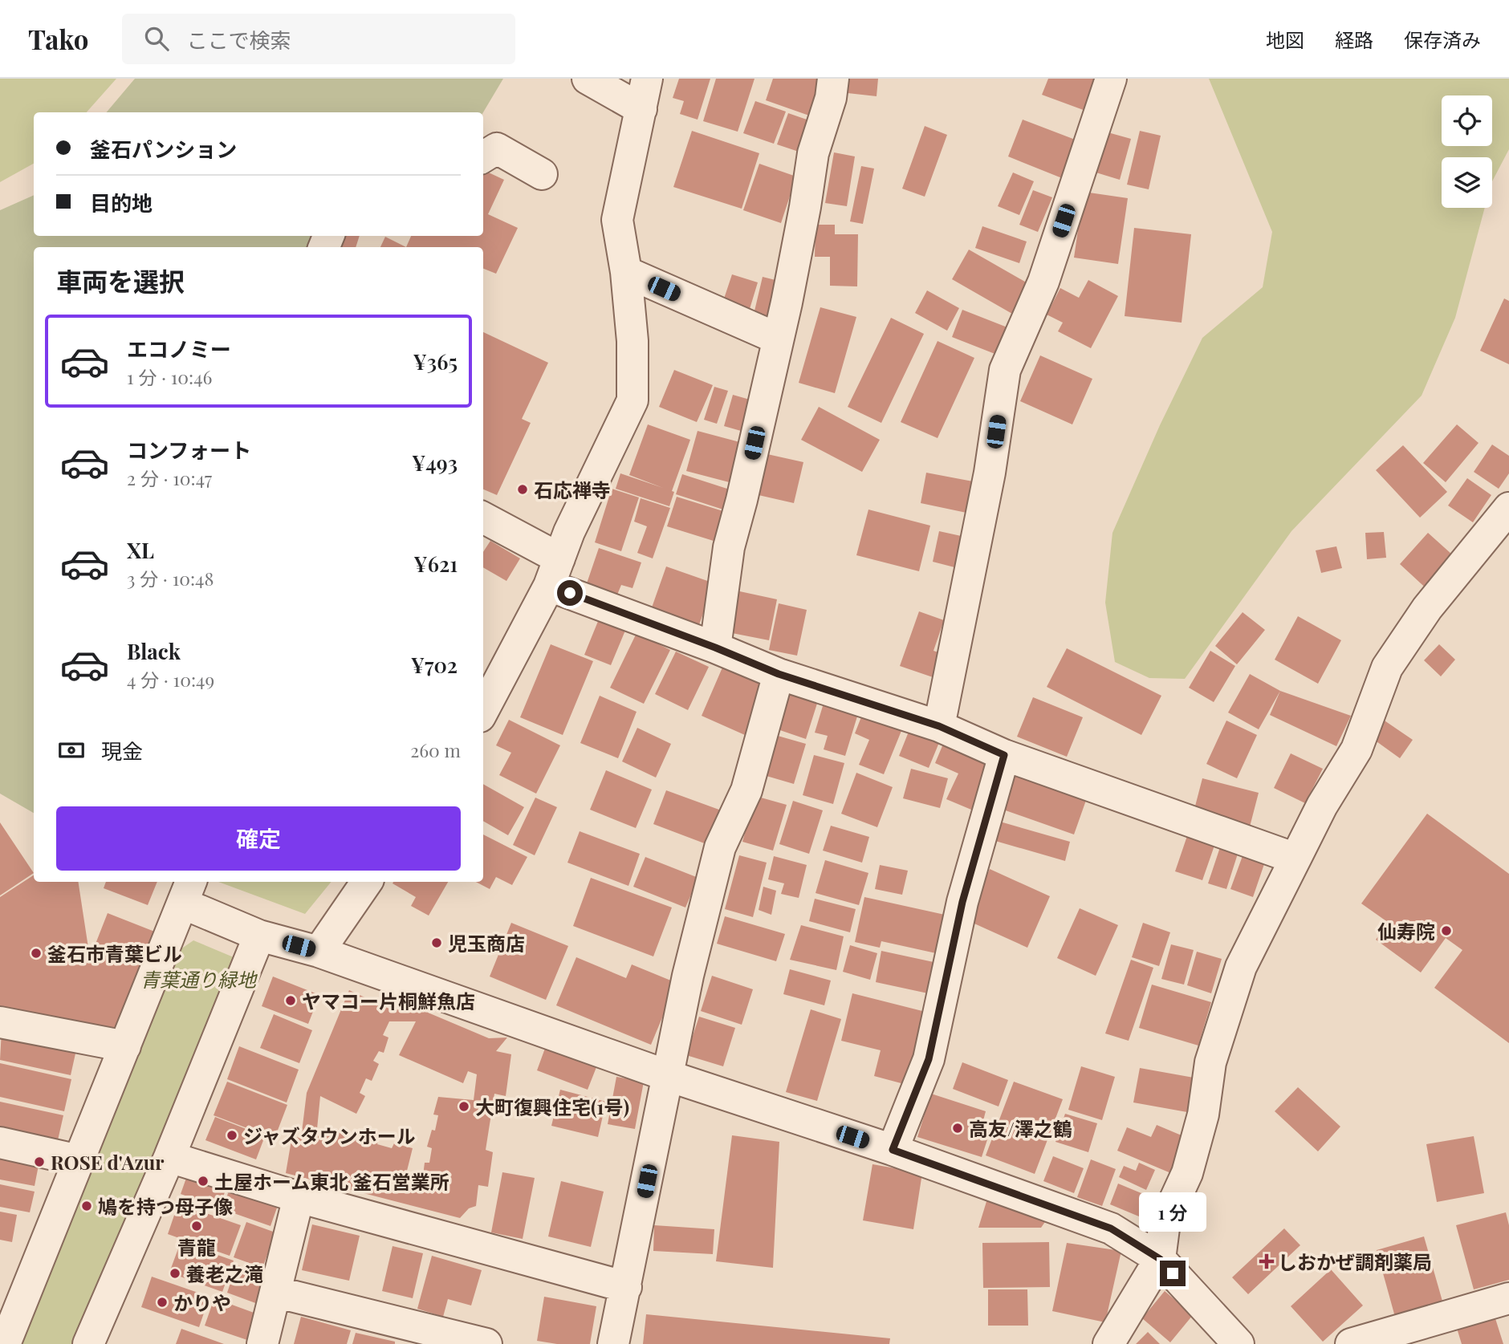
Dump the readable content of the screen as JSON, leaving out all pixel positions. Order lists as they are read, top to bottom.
{
  "parks": ["青葉通り緑地"],
  "places": {
    "other": [
      "石応禅寺",
      "仙寿院",
      "児玉商店",
      "釜石市青葉ビル",
      "ヤマコー片桐鮮魚店",
      "大町復興住宅(1号)",
      "高友/澤之鶴",
      "ジャズタウンホール",
      "ROSE d'Azur",
      "土屋ホーム東北 釜石営業所",
      "鳩を持つ母子像",
      "青龍",
      "養老之滝",
      "かりや"
    ],
    "health": ["しおかぜ調剤薬局"]
  },
  "page": {
    "header": "Tako",
    "search": "ここで検索",
    "nav": ["地図", "経路", "保存済み"],
    "banner": ["釜石パンション", "目的地"],
    "heading": "車両を選択",
    "list": [
      {
        "name": "エコノミー",
        "note": "1 分 · 10:46",
        "value": "¥365"
      },
      {
        "name": "コンフォート",
        "note": "2 分 · 10:47",
        "value": "¥493"
      },
      {
        "name": "XL",
        "note": "3 分 · 10:48",
        "value": "¥621"
      },
      {
        "name": "Black",
        "note": "4 分 · 10:49",
        "value": "¥702"
      }
    ],
    "pay": ["現金", "260 m"],
    "buttons": "確定",
    "bubble": "1 分"
  }
}
